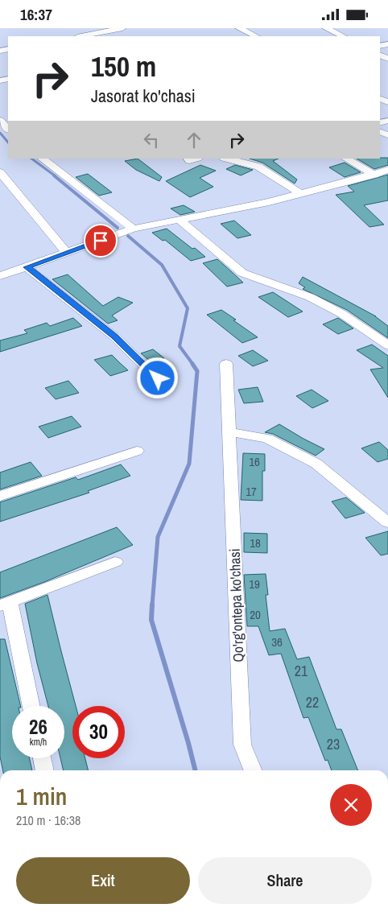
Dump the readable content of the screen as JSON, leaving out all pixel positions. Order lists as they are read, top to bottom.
{
  "streets": {
    "street": ["Qo'rg'ontepa ko'chasi"]
  },
  "house_numbers": [
    "16",
    "17",
    "18",
    "19",
    "20",
    "36",
    "21",
    "22",
    "23"
  ],
  "page": {
    "status": "16:37",
    "turn": ["150 m", "Jasorat ko'chasi"],
    "speed": "26 km/h",
    "limit": "30",
    "heading": ["1 min", "210 m · 16:38"],
    "buttons": ["Exit", "Share"]
  }
}
